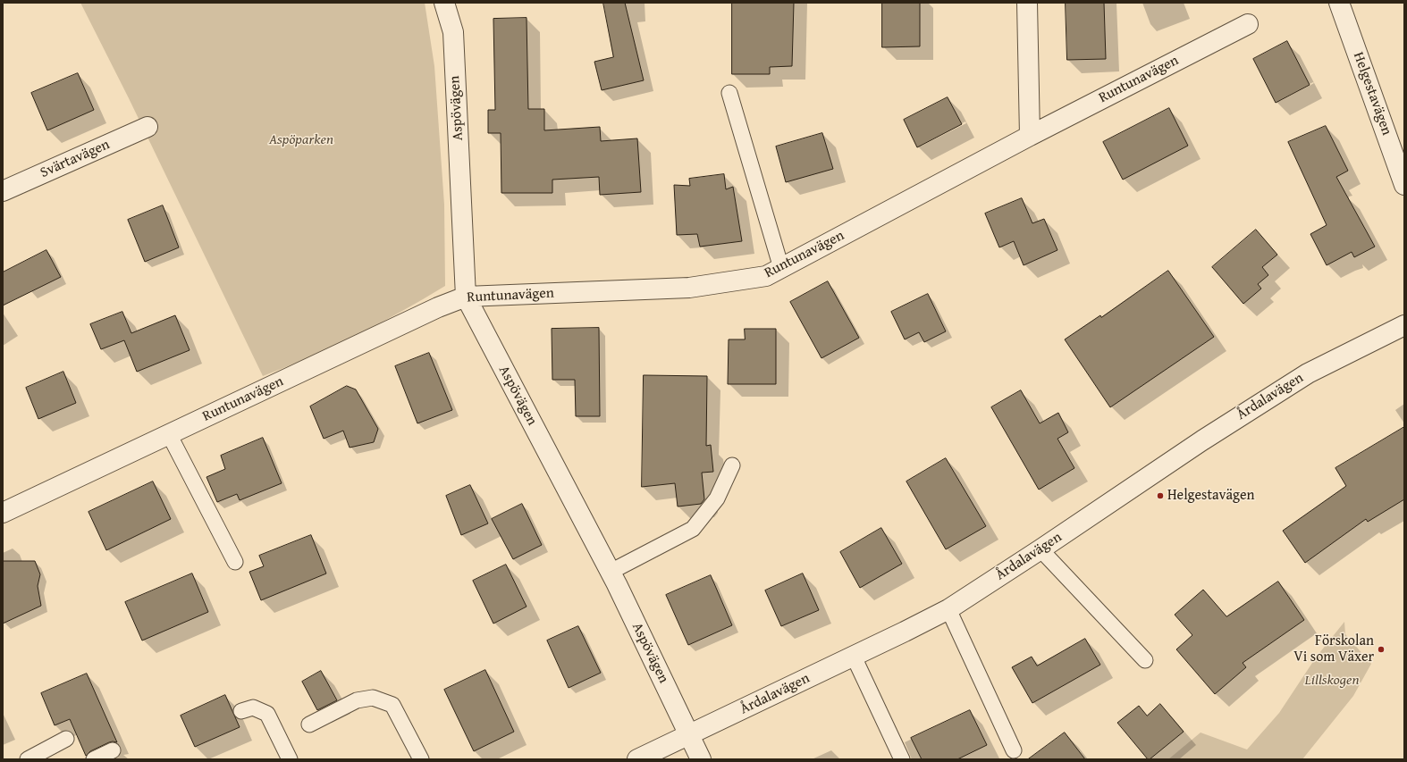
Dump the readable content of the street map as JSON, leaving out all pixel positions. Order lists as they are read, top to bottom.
{
  "streets": {
    "street": [
      "Runtunavägen",
      "Helgestavägen",
      "Aspövägen",
      "Svärtavägen",
      "Årdalavägen"
    ]
  },
  "crossings": [
    ["Runtunavägen", "Aspövägen"],
    ["Aspövägen", "Årdalavägen"]
  ],
  "parks": ["Aspöparken", "Lillskogen"],
  "places": ["Helgestavägen", "Förskolan Vi som Växer"]
}
